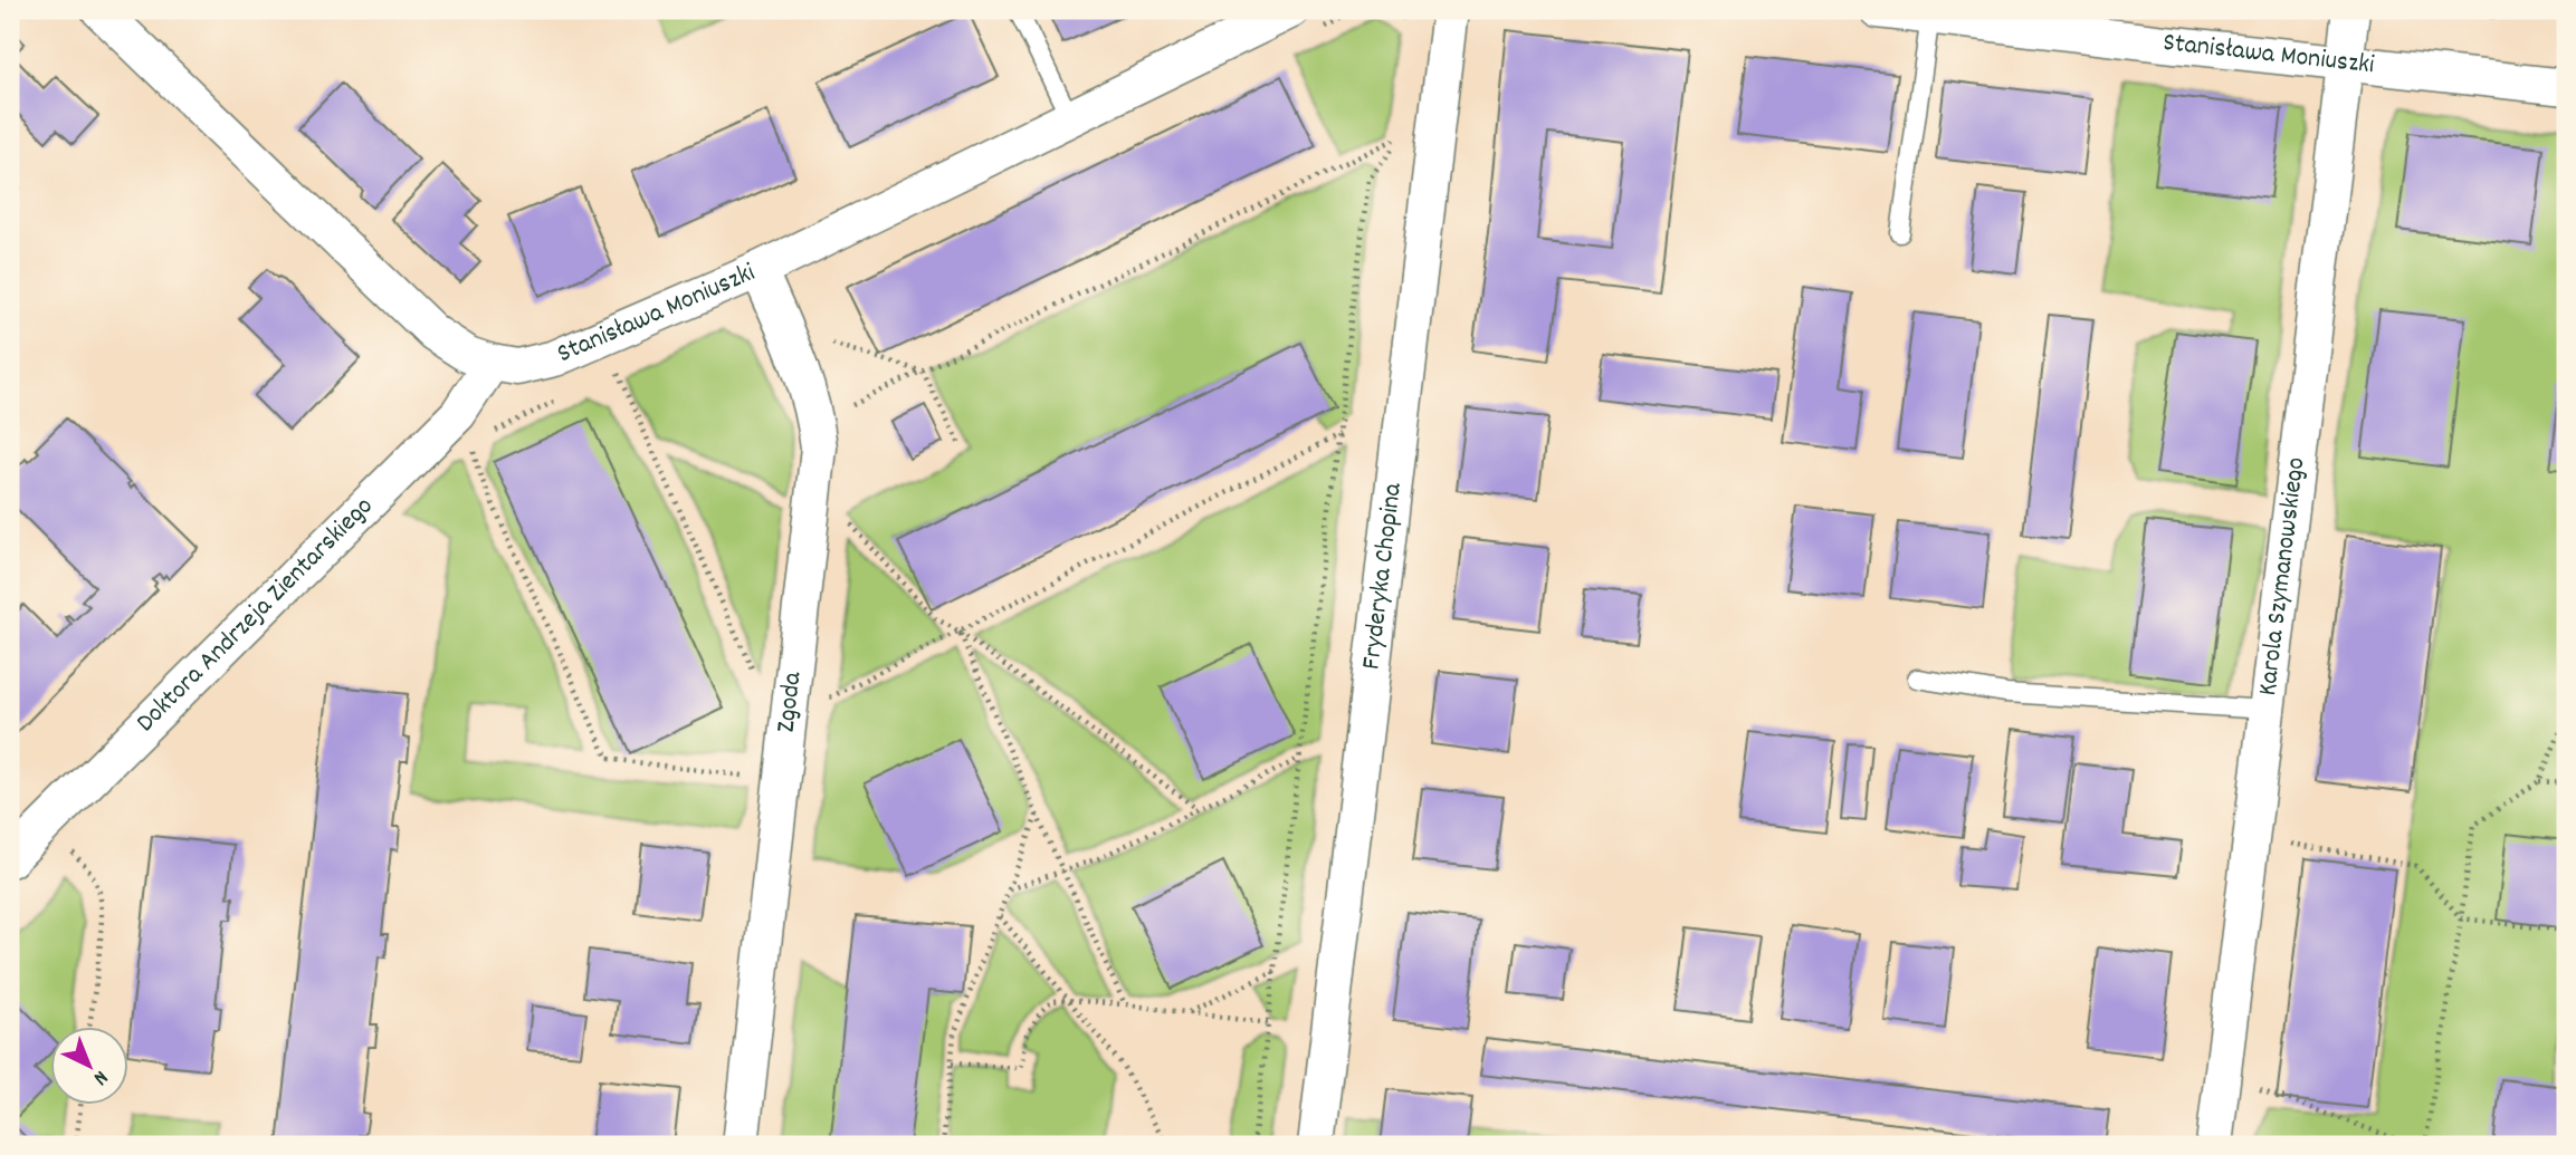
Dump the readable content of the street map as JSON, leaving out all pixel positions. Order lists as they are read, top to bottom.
{
  "streets": {
    "street": [
      "Stanisława Moniuszki",
      "Fryderyka Chopina",
      "Karola Szymanowskiego",
      "Doktora Andrzeja Zientarskiego",
      "Zgoda"
    ]
  },
  "crossings": [
    ["Stanisława Moniuszki", "Karola Szymanowskiego"],
    ["Stanisława Moniuszki", "Doktora Andrzeja Zientarskiego"],
    ["Stanisława Moniuszki", "Zgoda"]
  ],
  "north": "bottom right"
}
